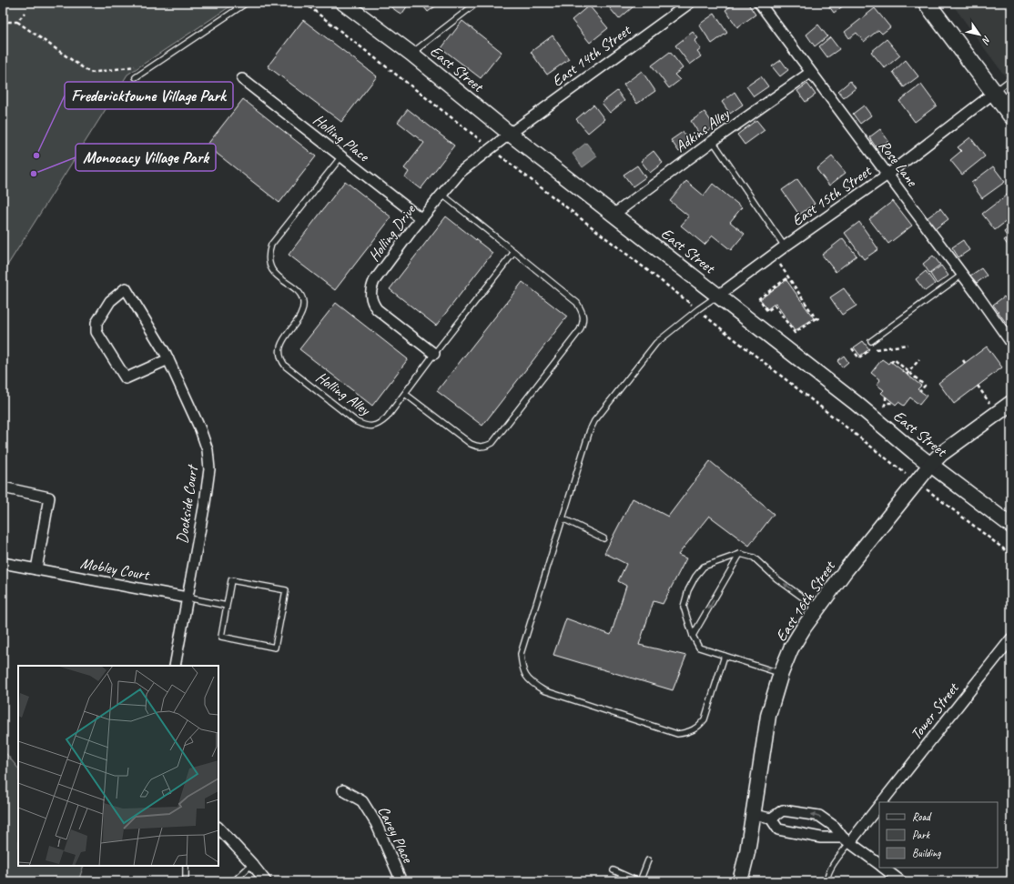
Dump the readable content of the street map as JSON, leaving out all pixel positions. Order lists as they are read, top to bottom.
{
  "streets": {
    "main road": ["East Street", "East 16th Street"],
    "street": [
      "East 14th Street",
      "Adkins Alley",
      "Holling Place",
      "Rose Lane",
      "East 15th Street",
      "Holling Drive",
      "Dockside Court",
      "Mobley Court",
      "Tower Street",
      "Carey Place"
    ],
    "lane": ["Holling Alley"]
  },
  "crossings": [
    ["East 14th Street", "East Street"],
    ["East 14th Street", "Holling Drive"],
    ["East Street", "Adkins Alley"],
    ["East Street", "East 15th Street"],
    ["East Street", "Holling Drive"],
    ["East Street", "East 16th Street"],
    ["Adkins Alley", "Rose Lane"],
    ["Holling Place", "Holling Drive"],
    ["Holling Place", "Holling Alley"],
    ["Rose Lane", "East 15th Street"],
    ["Holling Drive", "Holling Alley"],
    ["Dockside Court", "Mobley Court"]
  ],
  "places": ["Fredericktowne Village Park", "Monocacy Village Park"],
  "legend": ["Road", "Park", "Building"],
  "north": "bottom right"
}
